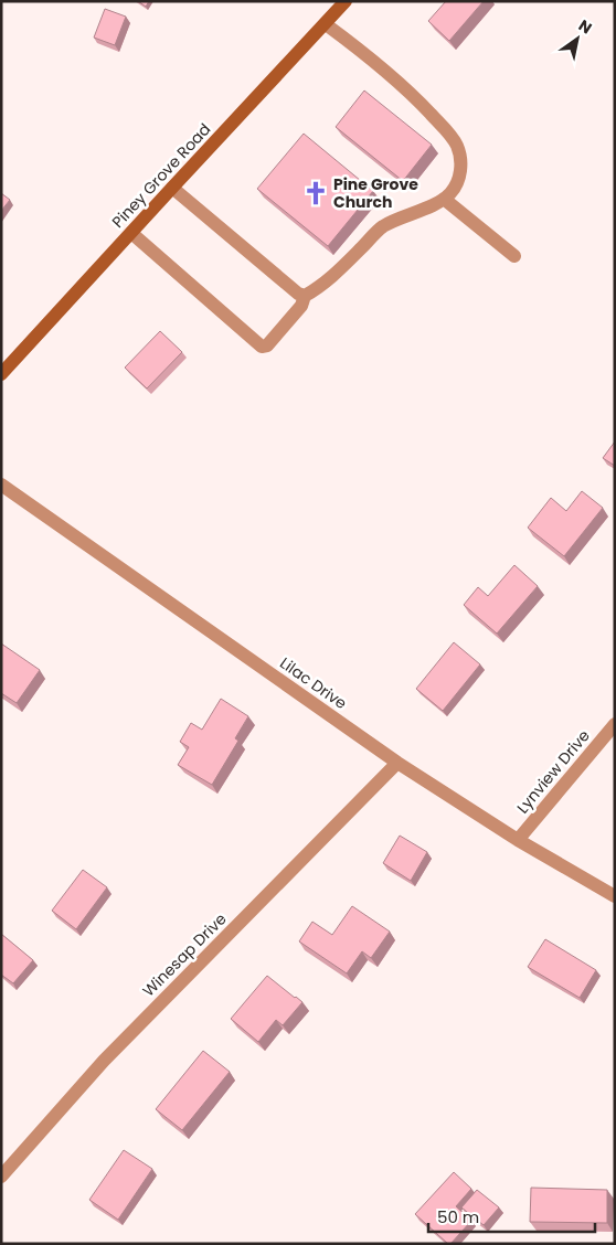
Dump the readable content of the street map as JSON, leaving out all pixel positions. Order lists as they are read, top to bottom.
{
  "streets": {
    "main road": ["Piney Grove Road"],
    "street": ["Lilac Drive", "Lynview Drive", "Winesap Drive"]
  },
  "crossings": [
    ["Lilac Drive", "Lynview Drive"],
    ["Lilac Drive", "Winesap Drive"]
  ],
  "places": {
    "church": ["Pine Grove Church"]
  },
  "scale_bar": "50 m",
  "north": "top right"
}
